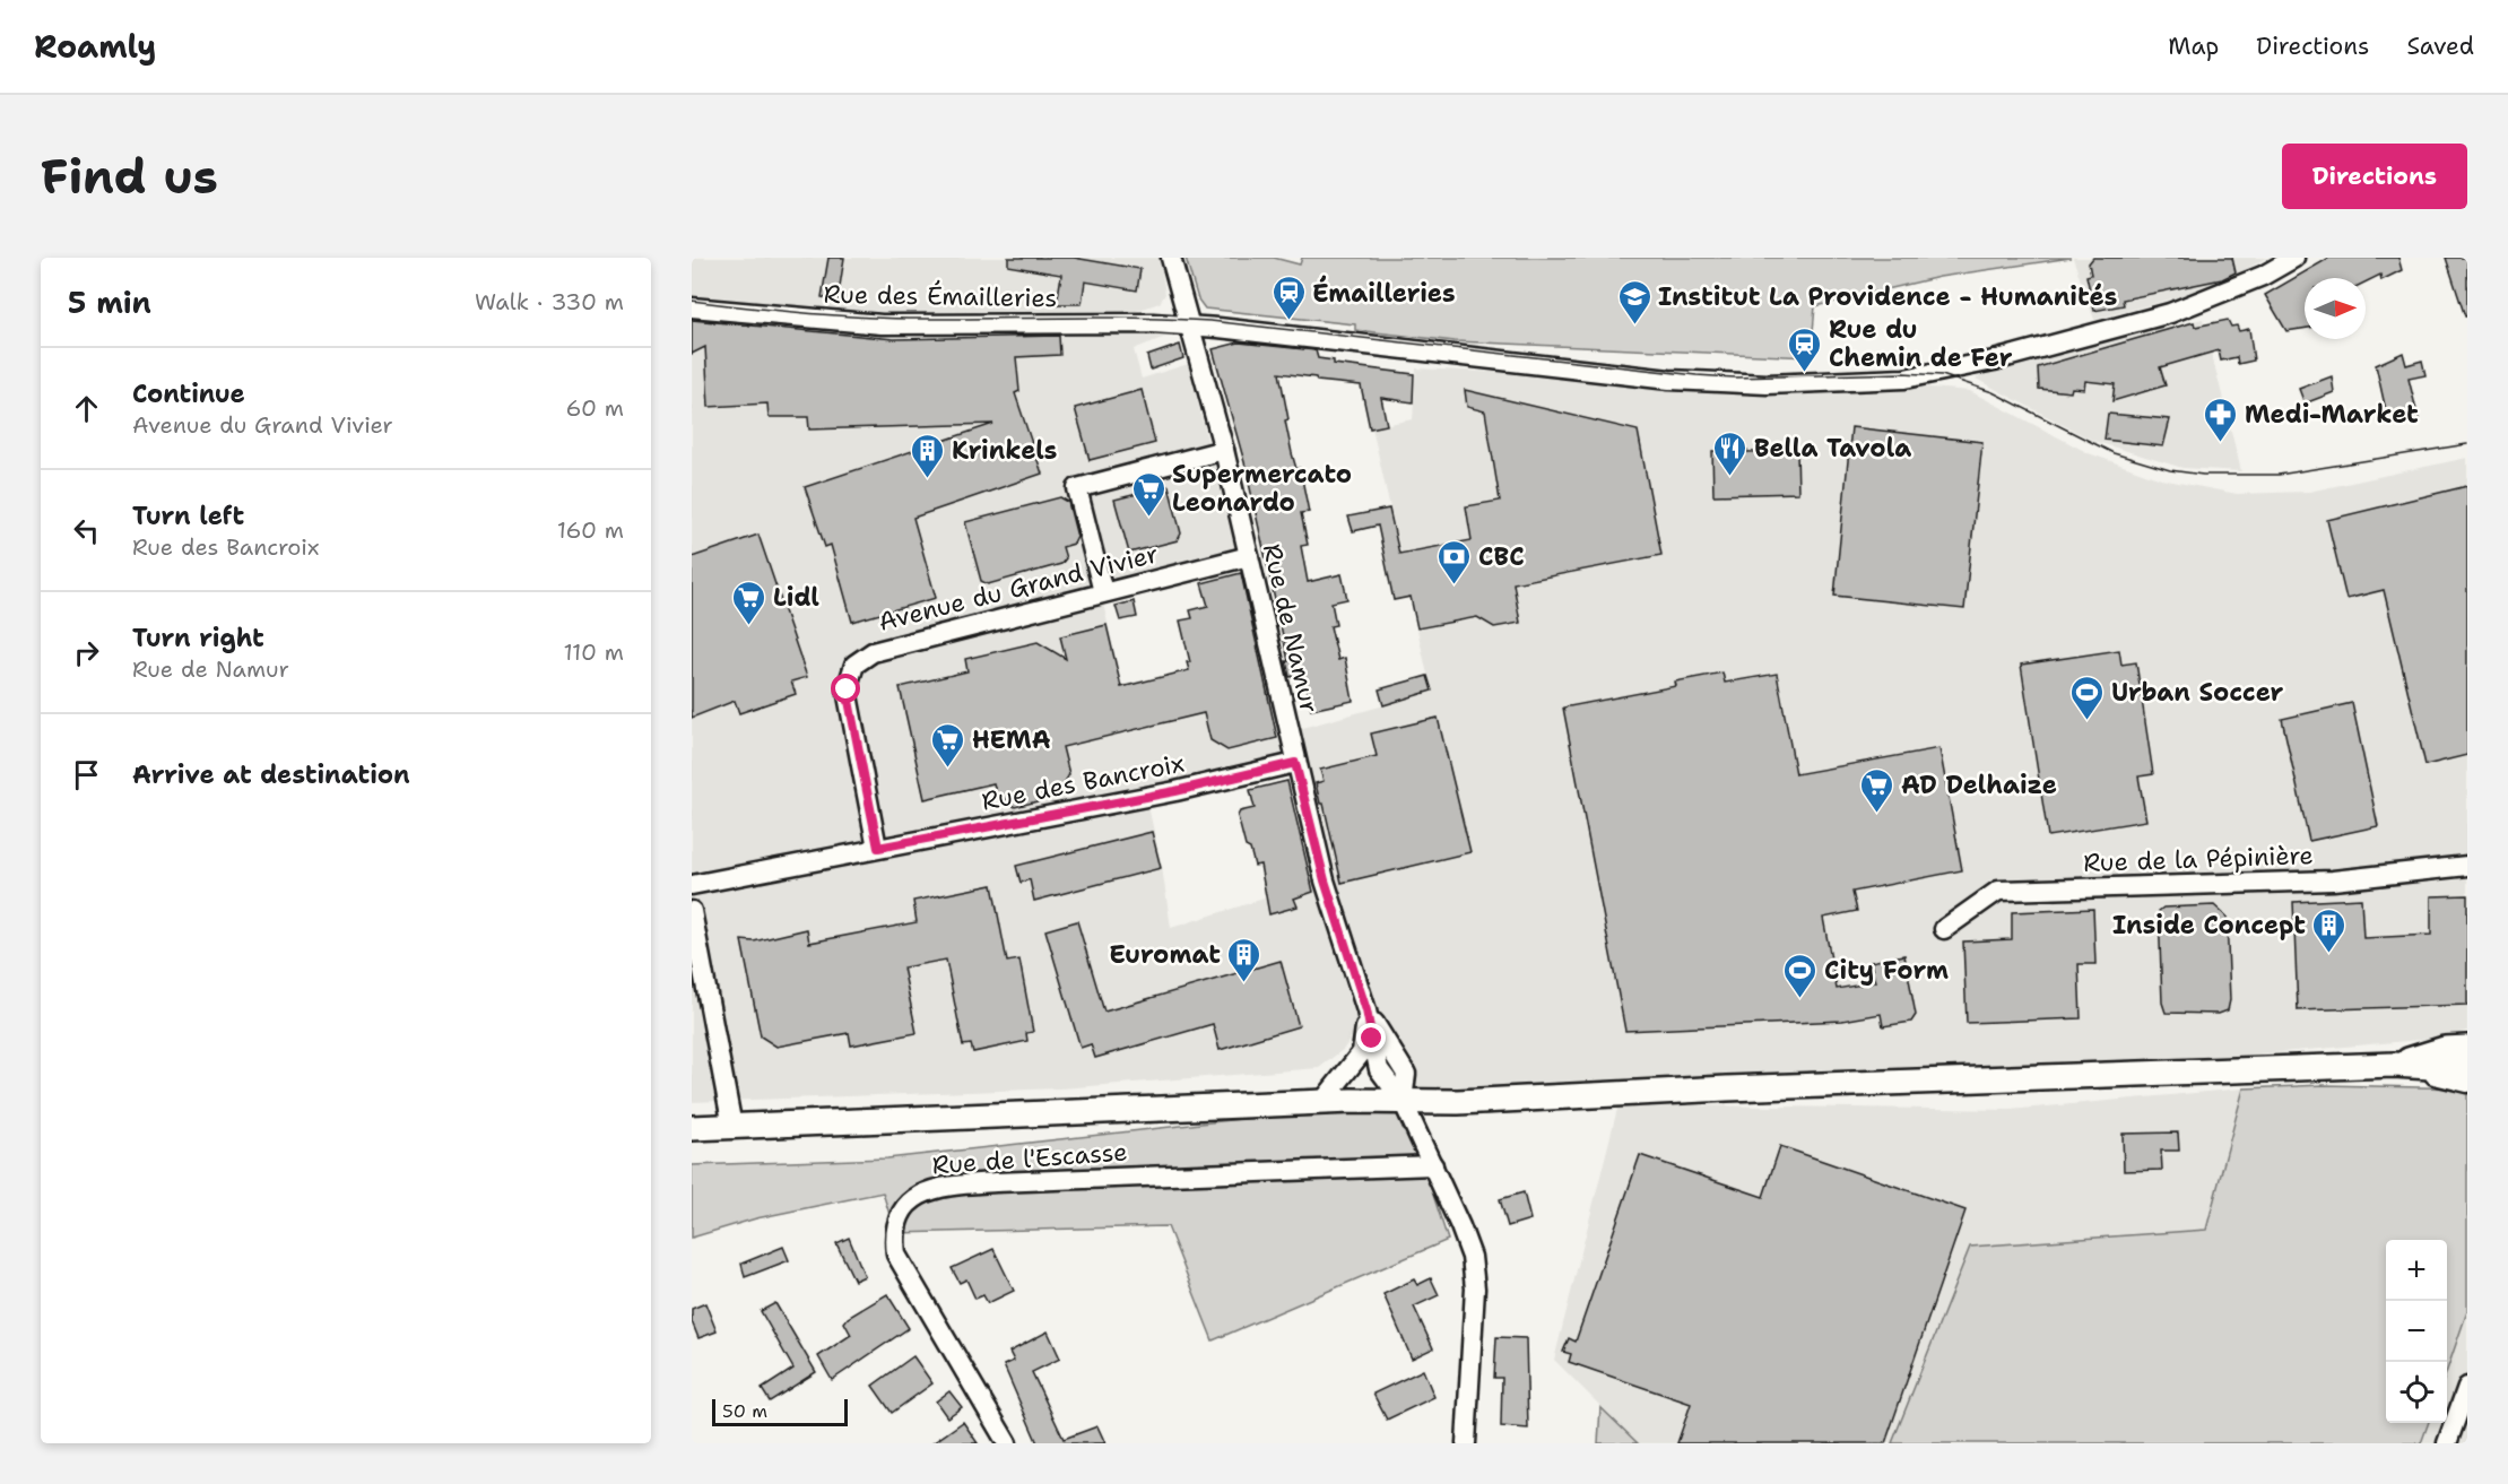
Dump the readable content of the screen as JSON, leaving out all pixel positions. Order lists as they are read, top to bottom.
{
  "streets": {
    "street": [
      "Rue des Émailleries",
      "Avenue du Grand Vivier",
      "Rue de Namur",
      "Rue des Bancroix",
      "Rue de la Pépinière",
      "Rue de l'Escasse"
    ]
  },
  "crossings": [
    ["Rue des Émailleries", "Rue de Namur"],
    ["Avenue du Grand Vivier", "Rue de Namur"],
    ["Avenue du Grand Vivier", "Rue des Bancroix"],
    ["Rue de Namur", "Rue des Bancroix"]
  ],
  "places": {
    "station": ["Émailleries", "Rue du Chemin de Fer"],
    "school or university": ["Institut La Providence - Humanités"],
    "pharmacy": ["Medi-Market"],
    "restaurant": ["Bella Tavola"],
    "building": ["Krinkels", "Inside Concept", "Euromat"],
    "supermarket": [
      "Supermercato Leonardo",
      "Lidl",
      "HEMA",
      "AD Delhaize"
    ],
    "bank": ["CBC"],
    "sports": ["Urban Soccer", "City Form"]
  },
  "scale_bar": "50 m",
  "north": "right",
  "page": {
    "header": "Roamly",
    "nav": ["Map", "Directions", "Saved"],
    "buttons": "Directions",
    "title": "Find us",
    "heading": ["5 min", "Walk · 330 m"],
    "list": [
      ["Continue", "Avenue du Grand Vivier", "60 m"],
      ["Turn left", "Rue des Bancroix", "160 m"],
      ["Turn right", "Rue de Namur", "110 m"],
      "Arrive at destination"
    ],
    "map_buttons": ["+", "−"],
    "scale": "50 m"
  }
}
